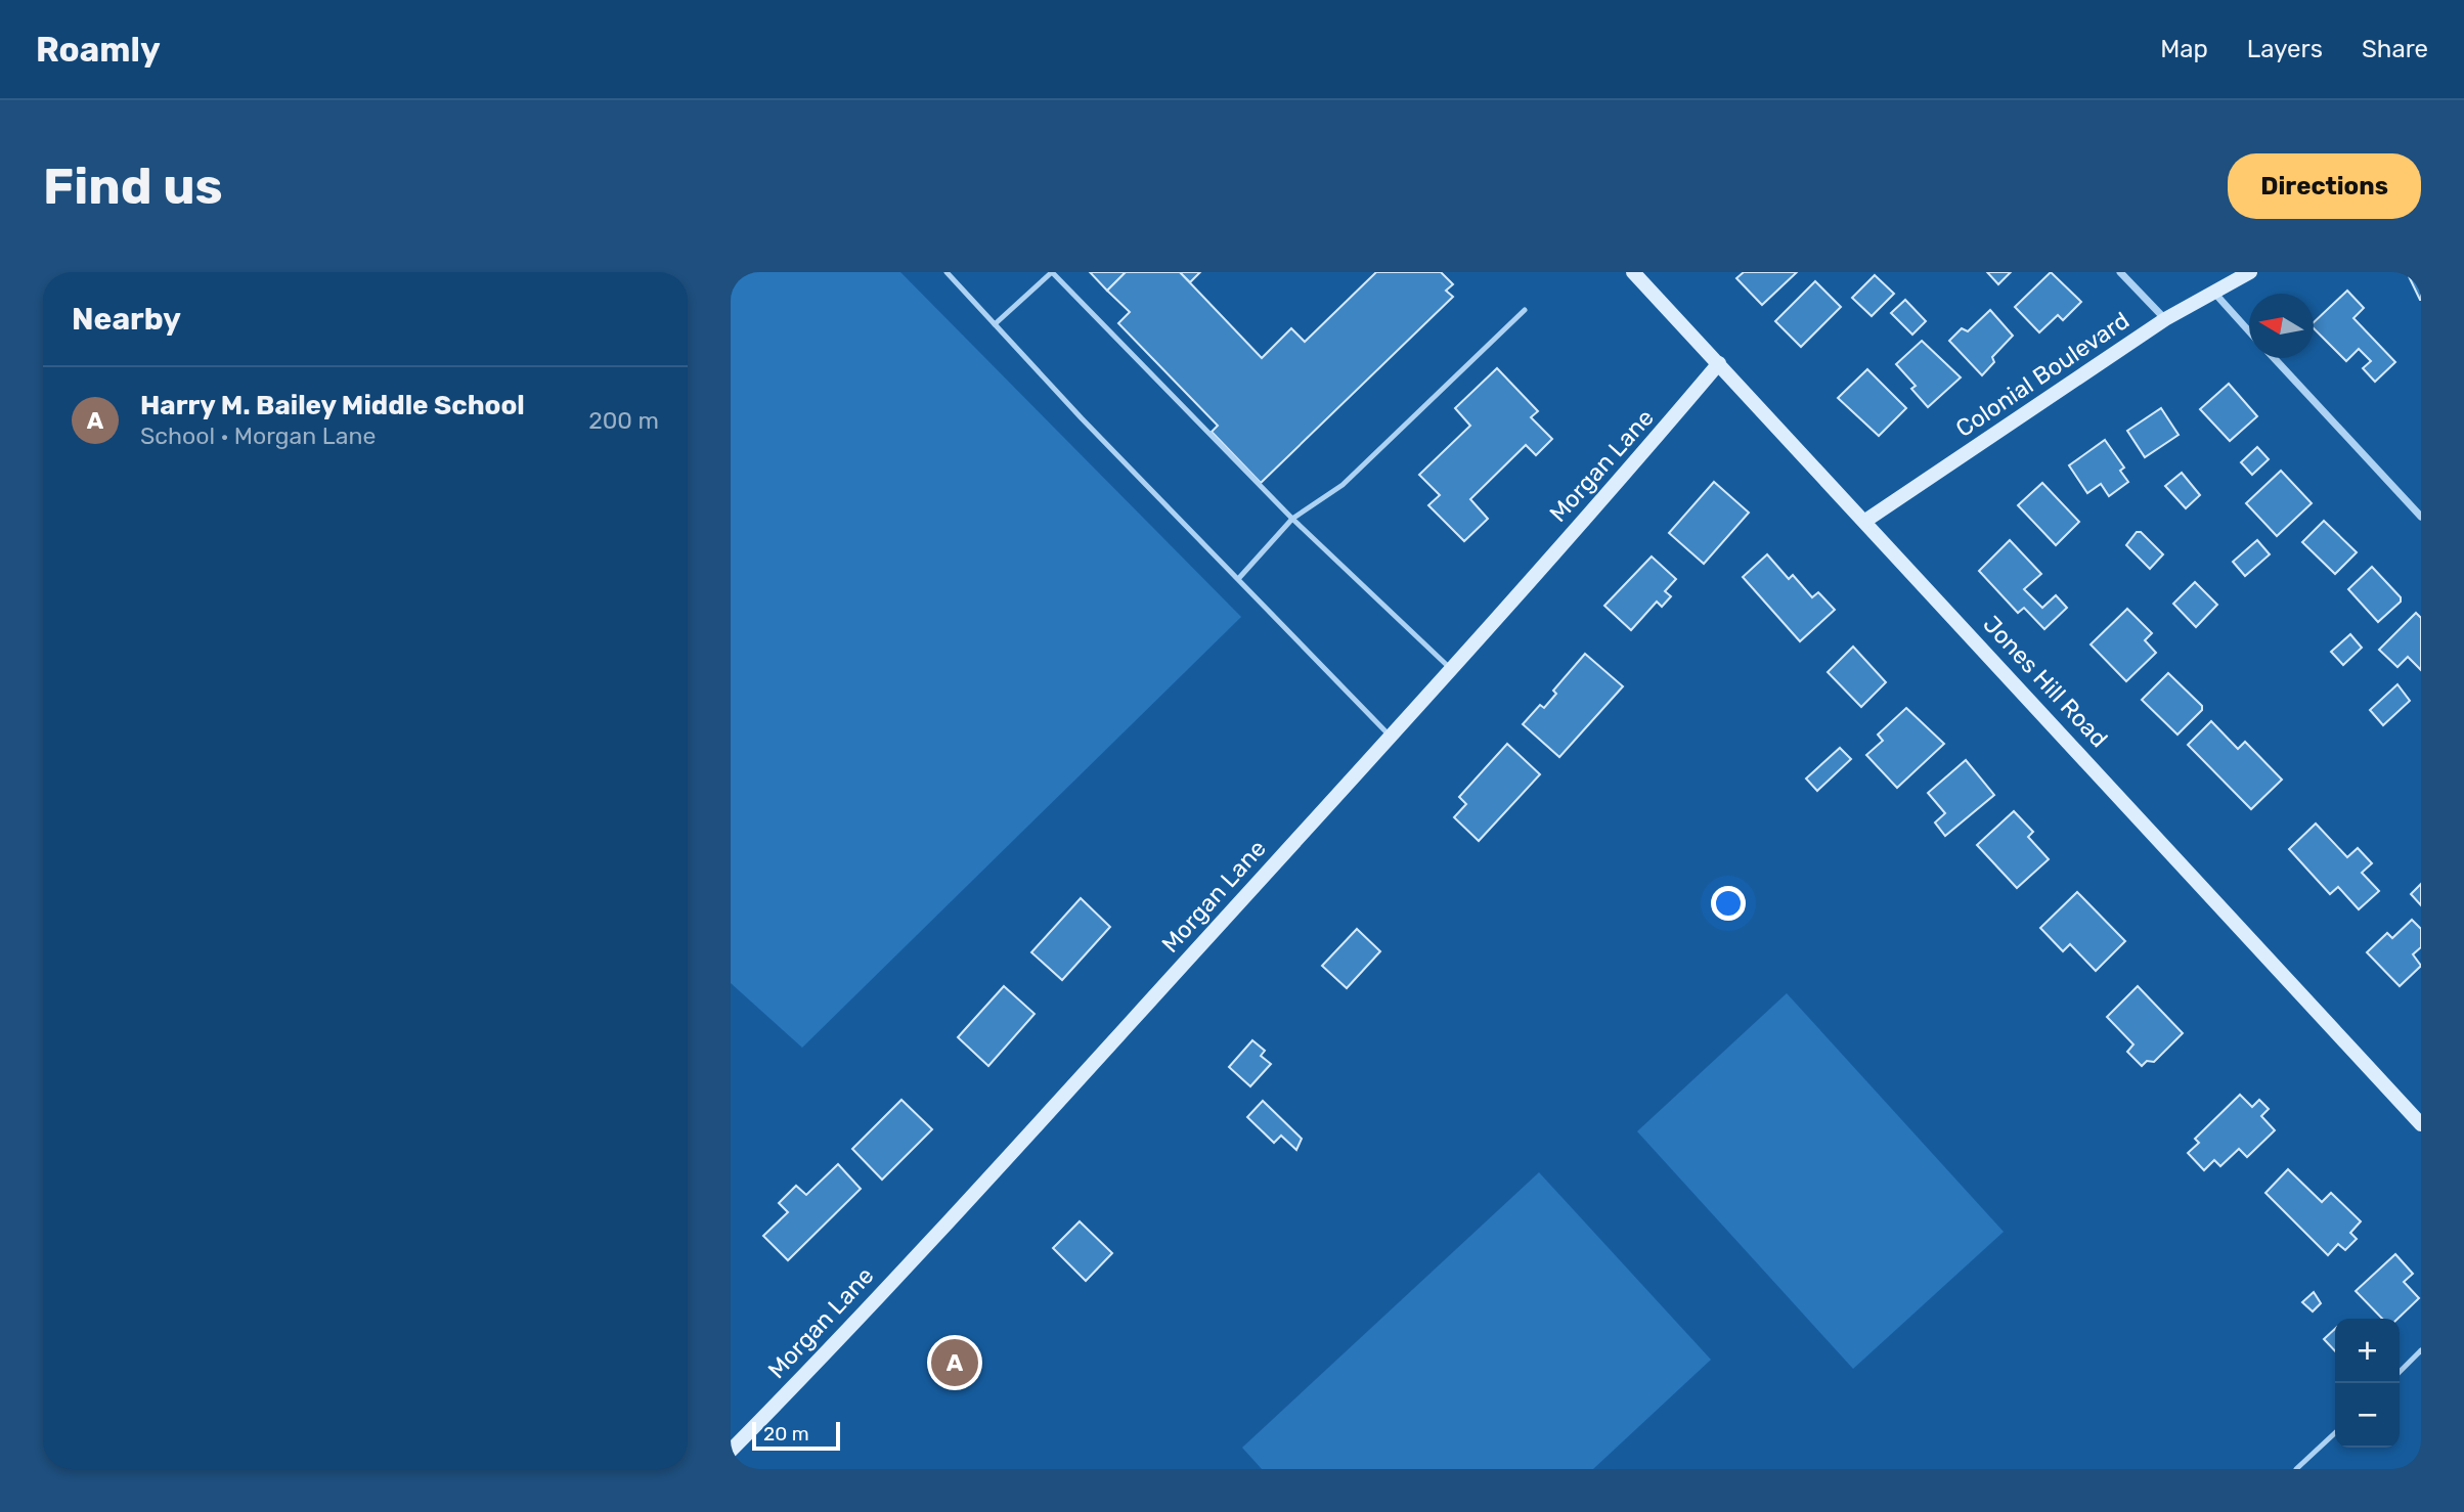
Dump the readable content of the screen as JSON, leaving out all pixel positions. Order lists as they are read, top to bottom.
{
  "streets": {
    "street": ["Colonial Boulevard", "Morgan Lane", "Jones Hill Road"]
  },
  "crossings": [
    ["Colonial Boulevard", "Jones Hill Road"],
    ["Morgan Lane", "Jones Hill Road"]
  ],
  "scale_bar": "20 m",
  "north": "left",
  "page": {
    "header": "Roamly",
    "nav": ["Map", "Layers", "Share"],
    "buttons": "Directions",
    "title": "Find us",
    "heading": "Nearby",
    "list": [
      {
        "mark": "A",
        "name": "Harry M. Bailey Middle School",
        "note": "School · Morgan Lane",
        "value": "200 m"
      }
    ],
    "map_buttons": ["+", "−"],
    "pins": "A",
    "scale": "20 m"
  }
}
